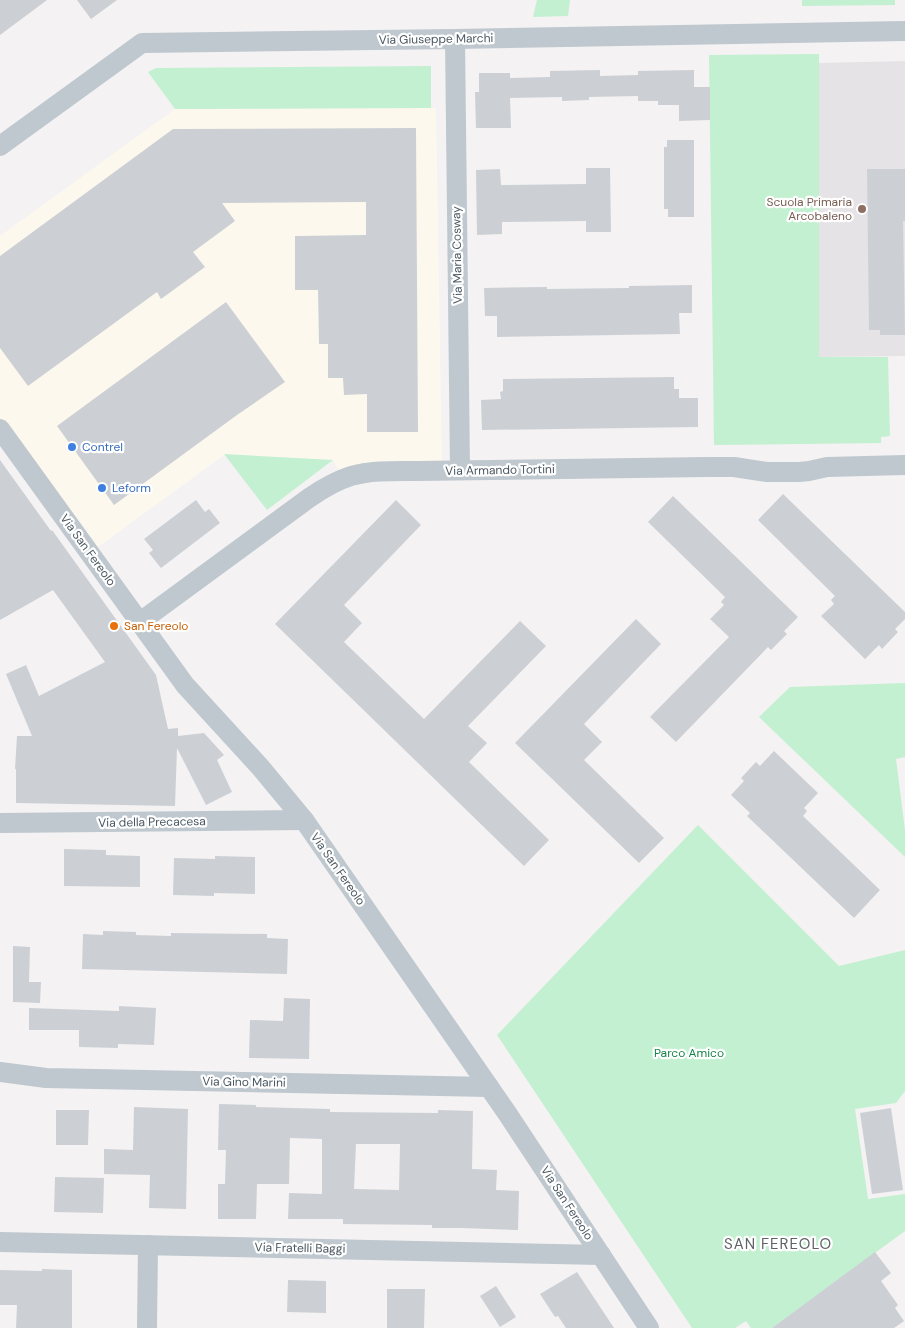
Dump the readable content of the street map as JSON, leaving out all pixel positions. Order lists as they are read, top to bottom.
{
  "streets": {
    "street": [
      "Via Giuseppe Marchi",
      "Via Maria Cosway",
      "Via Armando Tortini",
      "Via San Fereolo",
      "Via della Precacesa",
      "Via Gino Marini",
      "Via Fratelli Baggi"
    ]
  },
  "crossings": [
    ["Via Giuseppe Marchi", "Via Maria Cosway"],
    ["Via Maria Cosway", "Via Armando Tortini"],
    ["Via Armando Tortini", "Via San Fereolo"],
    ["Via San Fereolo", "Via della Precacesa"],
    ["Via San Fereolo", "Via Gino Marini"],
    ["Via San Fereolo", "Via Fratelli Baggi"]
  ],
  "districts": ["SAN FEREOLO"],
  "parks": ["Parco Amico"],
  "places": [
    "Scuola Primaria Arcobaleno",
    "Contrel",
    "Leform",
    "San Fereolo"
  ]
}
